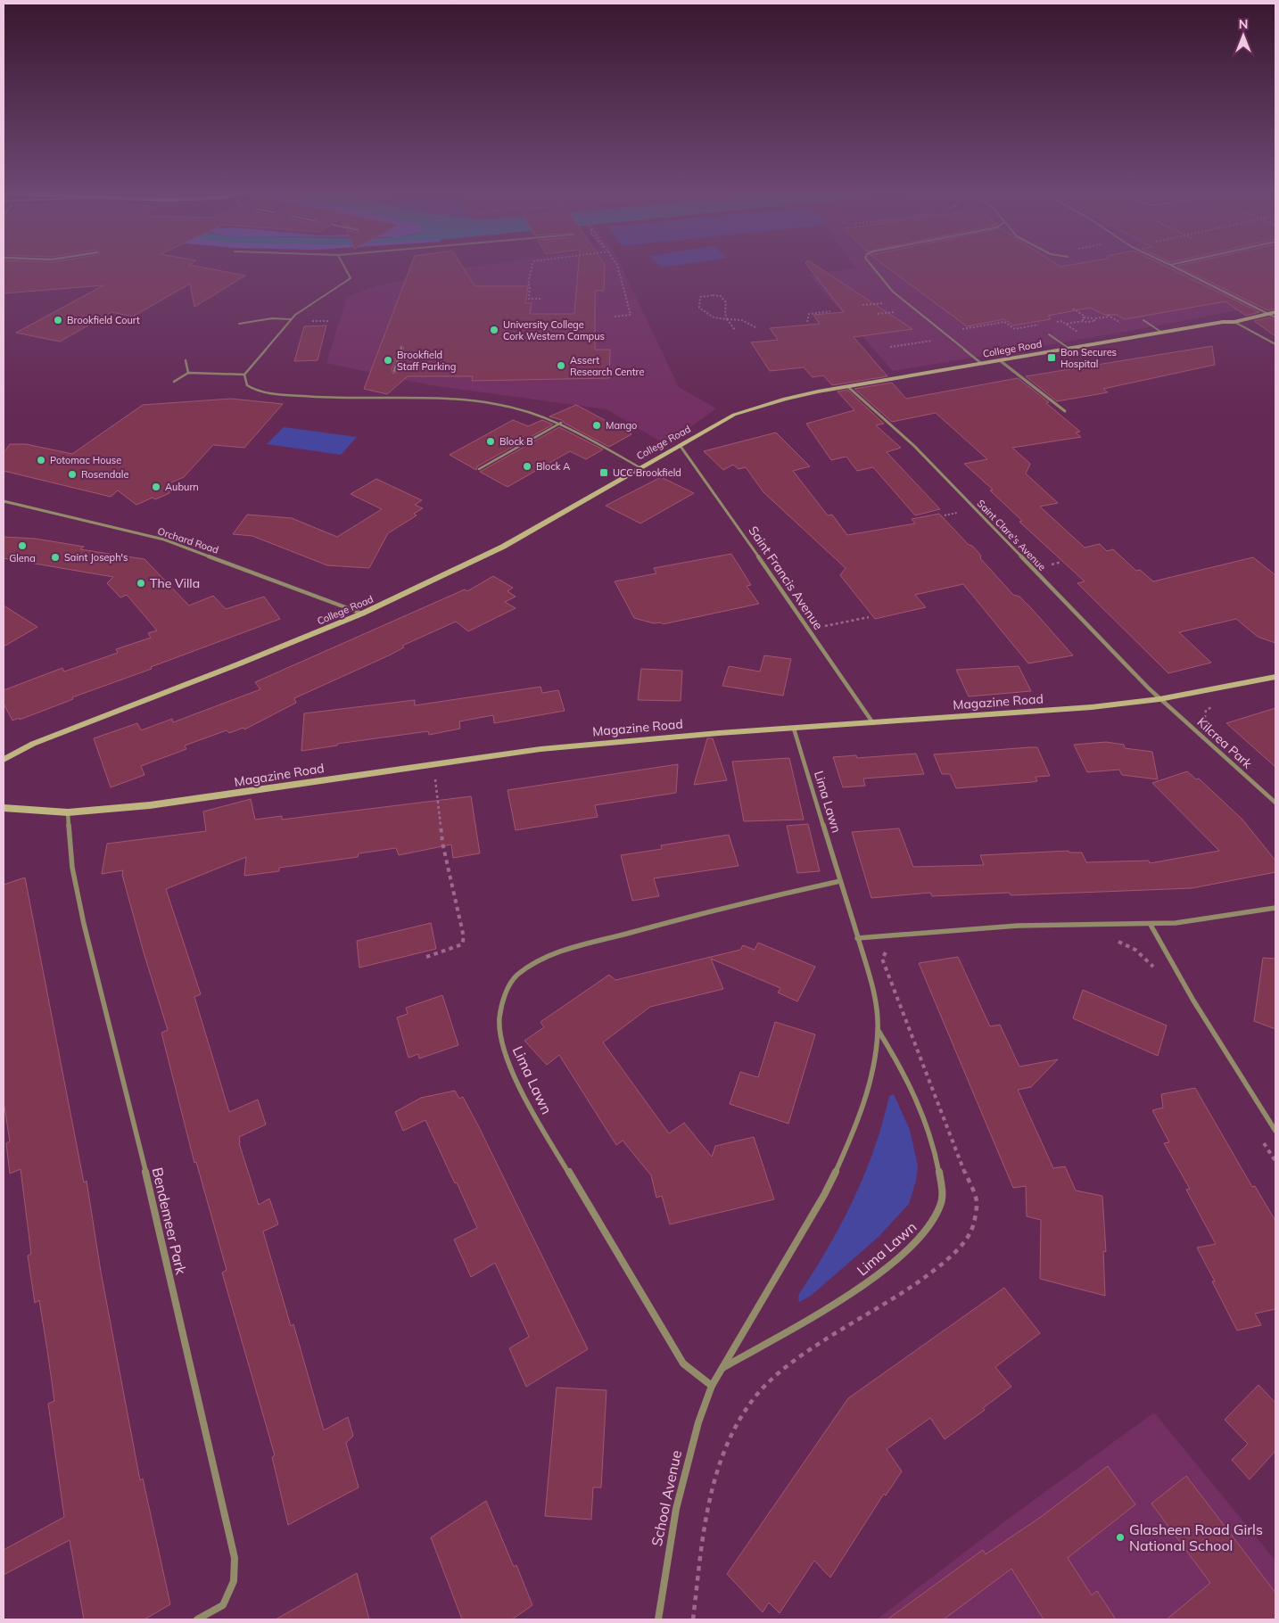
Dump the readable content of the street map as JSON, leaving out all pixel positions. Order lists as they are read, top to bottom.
{
  "streets": {
    "street": [
      "College Road",
      "Saint Clare's Avenue",
      "Orchard Road",
      "Saint Francis Avenue",
      "Magazine Road",
      "Kilcrea Park",
      "Lima Lawn",
      "Bendemeer Park",
      "School Avenue"
    ]
  },
  "crossings": [
    ["College Road", "Saint Clare's Avenue"],
    ["College Road", "Orchard Road"],
    ["College Road", "Saint Francis Avenue"],
    ["Saint Clare's Avenue", "Magazine Road"],
    ["Saint Clare's Avenue", "Kilcrea Park"],
    ["Saint Francis Avenue", "Magazine Road"],
    ["Magazine Road", "Kilcrea Park"],
    ["Magazine Road", "Lima Lawn"],
    ["Magazine Road", "Bendemeer Park"],
    ["Lima Lawn", "School Avenue"]
  ],
  "places": {
    "other": [
      "Brookfield Court",
      "University College Cork Western Campus",
      "Brookfield Staff Parking",
      "Assert Research Centre",
      "Mango",
      "Block B",
      "Potomac House",
      "Block A",
      "Rosendale",
      "Auburn",
      "Glena",
      "Saint Joseph's",
      "The Villa",
      "Glasheen Road Girls National School"
    ],
    "transit": ["Bon Secures Hospital", "UCC Brookfield"]
  },
  "north": "top"
}
